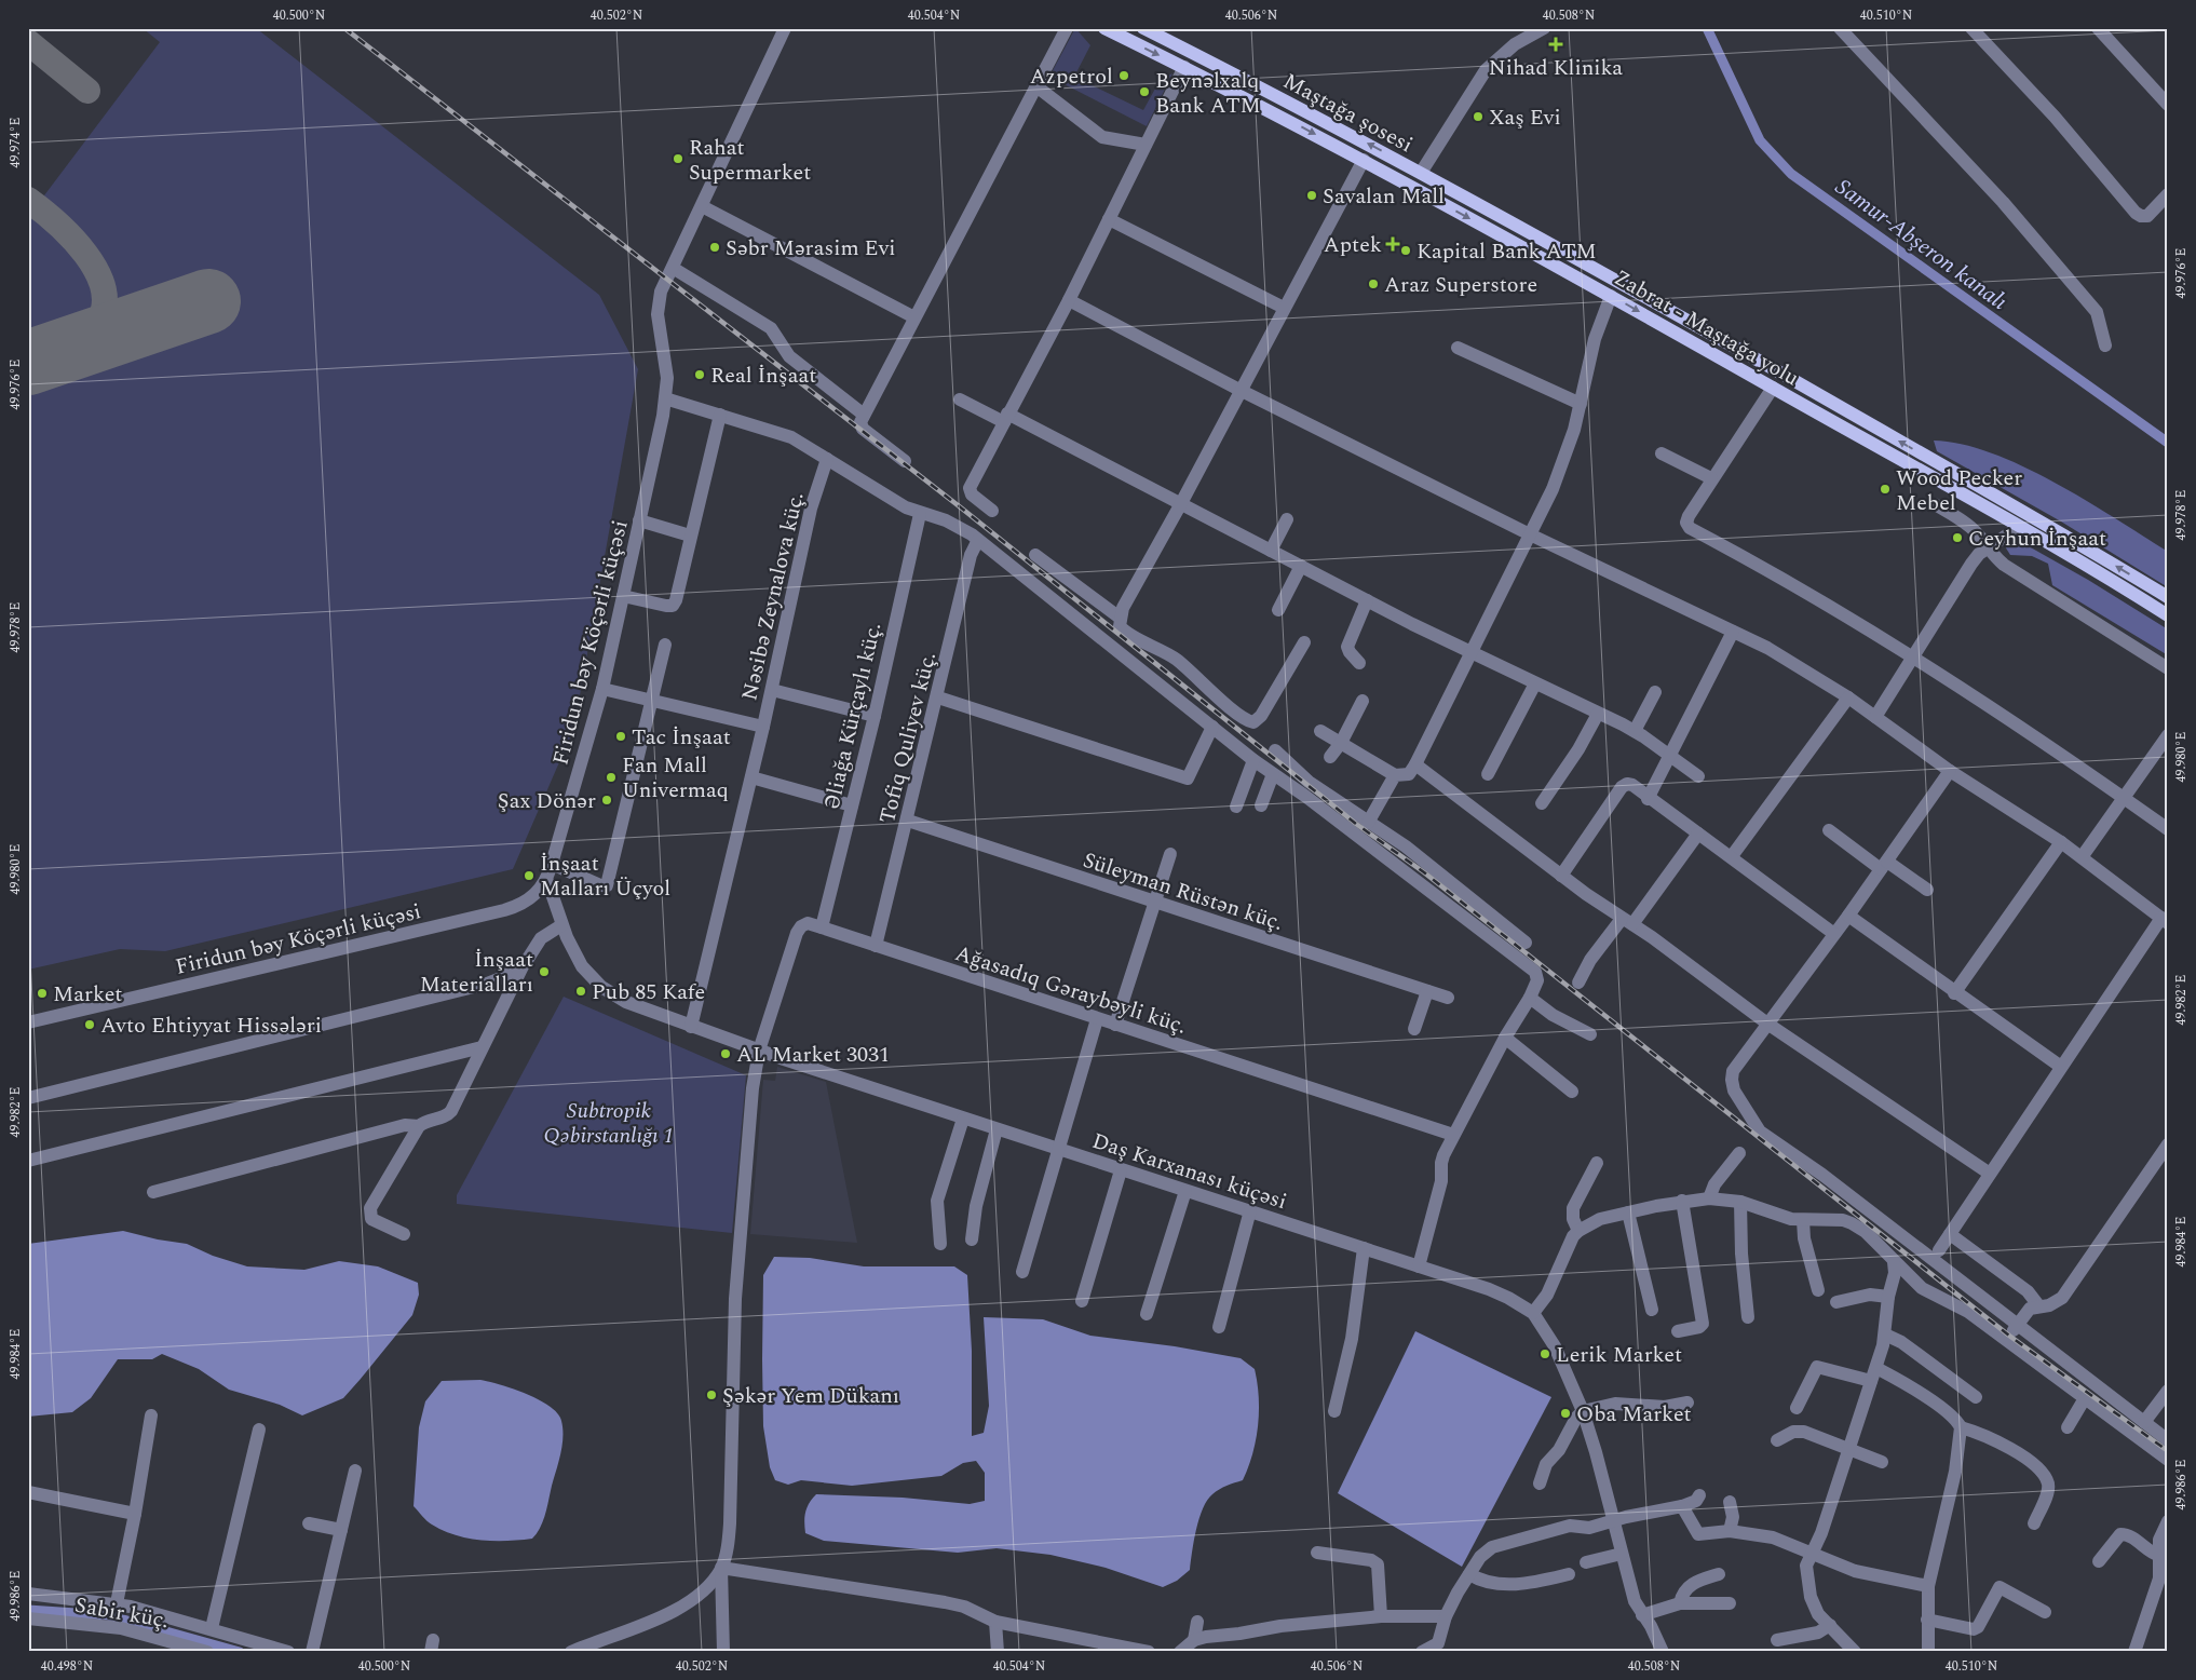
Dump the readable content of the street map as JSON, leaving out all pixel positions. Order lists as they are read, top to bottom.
{
  "streets": {
    "main road": ["Maştağa şosesi", "Zabrat - Maştağa yolu"],
    "street": [
      "Nəsibə Zeynalova küç.",
      "Firidun bəy Köçərli küçəsi",
      "Əliağa Kürçaylı küç.",
      "Tofiq Quliyev küç.",
      "Süleyman Rüstən küç.",
      "Ağasadıq Gəraybəyli küç.",
      "Daş Karxanası küçəsi",
      "Sabir küç."
    ]
  },
  "crossings": [
    ["Nəsibə Zeynalova küç.", "Daş Karxanası küçəsi"],
    ["Firidun bəy Köçərli küçəsi", "Daş Karxanası küçəsi"],
    ["Əliağa Kürçaylı küç.", "Ağasadıq Gəraybəyli küç."],
    ["Tofiq Quliyev küç.", "Süleyman Rüstən küç."],
    ["Tofiq Quliyev küç.", "Ağasadıq Gəraybəyli küç."],
    ["Ağasadıq Gəraybəyli küç.", "Daş Karxanası küçəsi"]
  ],
  "one_way": ["Maştağa şosesi", "Zabrat - Maştağa yolu"],
  "water": ["Samur-Abşeron kanalı"],
  "parks": ["Subtropik Qəbirstanlığı 1"],
  "places": {
    "health": ["Nihad Klinika", "Aptek"],
    "other": [
      "Azpetrol",
      "Beynəlxalq Bank ATM",
      "Xaş Evi",
      "Rahat Supermarket",
      "Savalan Mall",
      "Səbr Mərasim Evi",
      "Kapital Bank ATM",
      "Araz Superstore",
      "Real İnşaat",
      "Wood Pecker Mebel",
      "Ceyhun İnşaat",
      "Tac İnşaat",
      "Fan Mall Univermaq",
      "Şax Dönər",
      "İnşaat Malları Üçyol",
      "İnşaat Materialları",
      "Pub 85 Kafe",
      "Market",
      "Avto Ehtiyyat Hissələri",
      "AL Market 3031",
      "Lerik Market",
      "Şəkər Yem Dükanı",
      "Oba Market"
    ]
  },
  "coordinates": [
    "40.500°N",
    "40.502°N",
    "40.504°N",
    "40.506°N",
    "40.508°N",
    "40.510°N",
    "49.974°E",
    "49.976°E",
    "49.978°E",
    "49.980°E",
    "49.982°E",
    "49.984°E",
    "49.986°E",
    "40.498°N"
  ]
}
